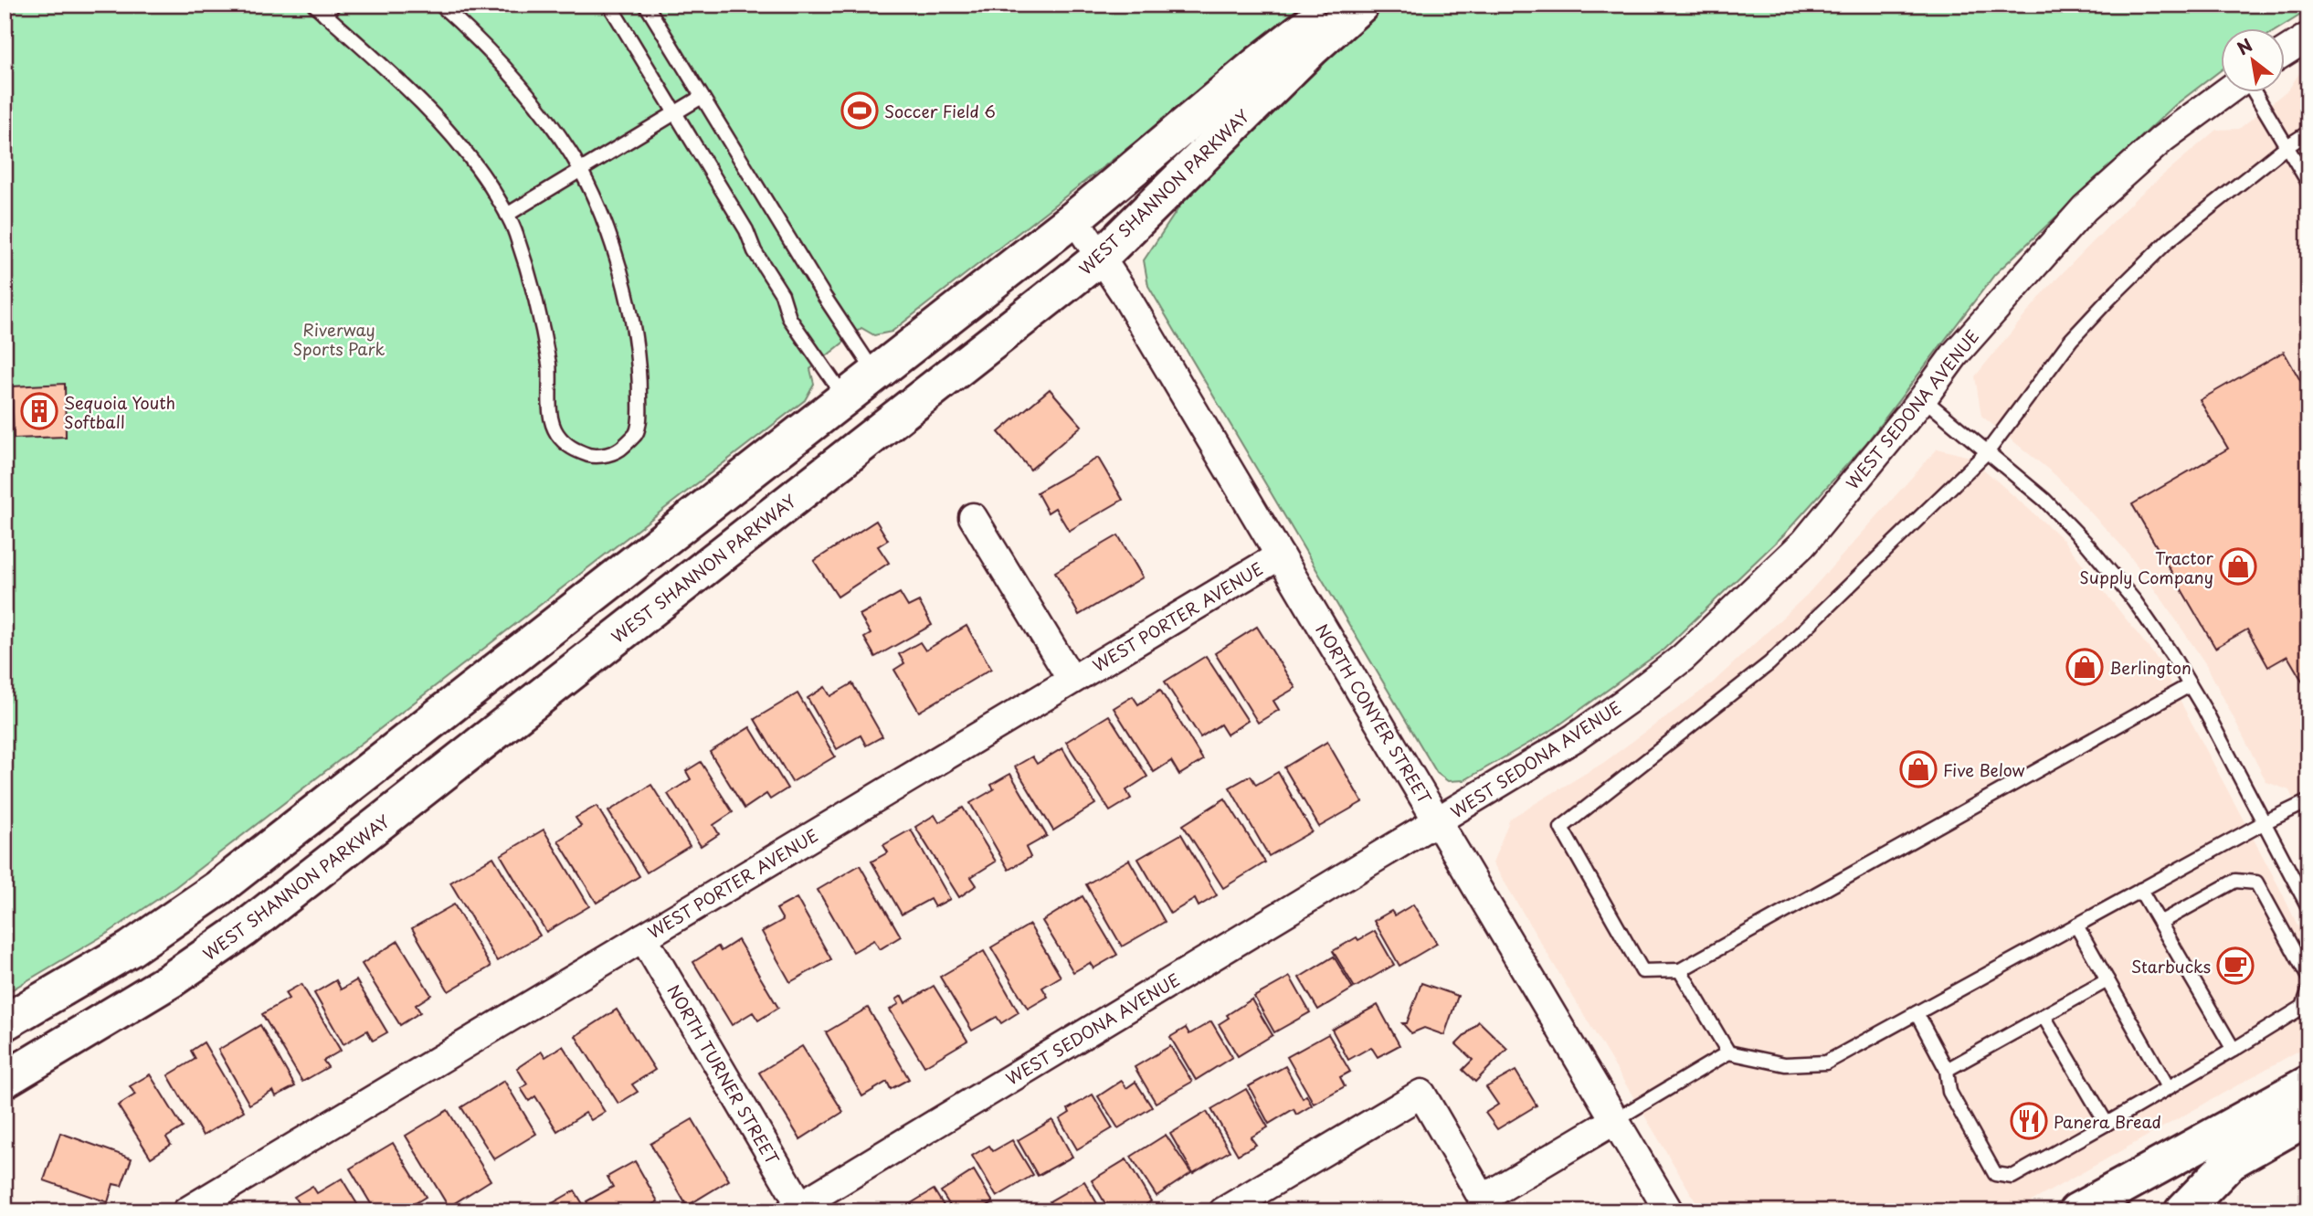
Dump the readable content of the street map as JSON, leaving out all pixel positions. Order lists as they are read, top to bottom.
{
  "streets": {
    "street": [
      "WEST SHANNON PARKWAY",
      "WEST SEDONA AVENUE",
      "WEST PORTER AVENUE",
      "NORTH CONYER STREET",
      "NORTH TURNER STREET"
    ]
  },
  "crossings": [
    ["WEST SHANNON PARKWAY", "NORTH CONYER STREET"],
    ["WEST SEDONA AVENUE", "NORTH CONYER STREET"],
    ["WEST SEDONA AVENUE", "NORTH TURNER STREET"],
    ["WEST PORTER AVENUE", "NORTH CONYER STREET"],
    ["WEST PORTER AVENUE", "NORTH TURNER STREET"]
  ],
  "parks": ["Riverway Sports Park"],
  "places": {
    "sports": ["Soccer Field 6"],
    "building": ["Sequoia Youth Softball"],
    "shop": ["Tractor Supply Company", "Berlington", "Five Below"],
    "cafe": ["Starbucks"],
    "restaurant": ["Panera Bread"]
  },
  "north": "top left"
}
